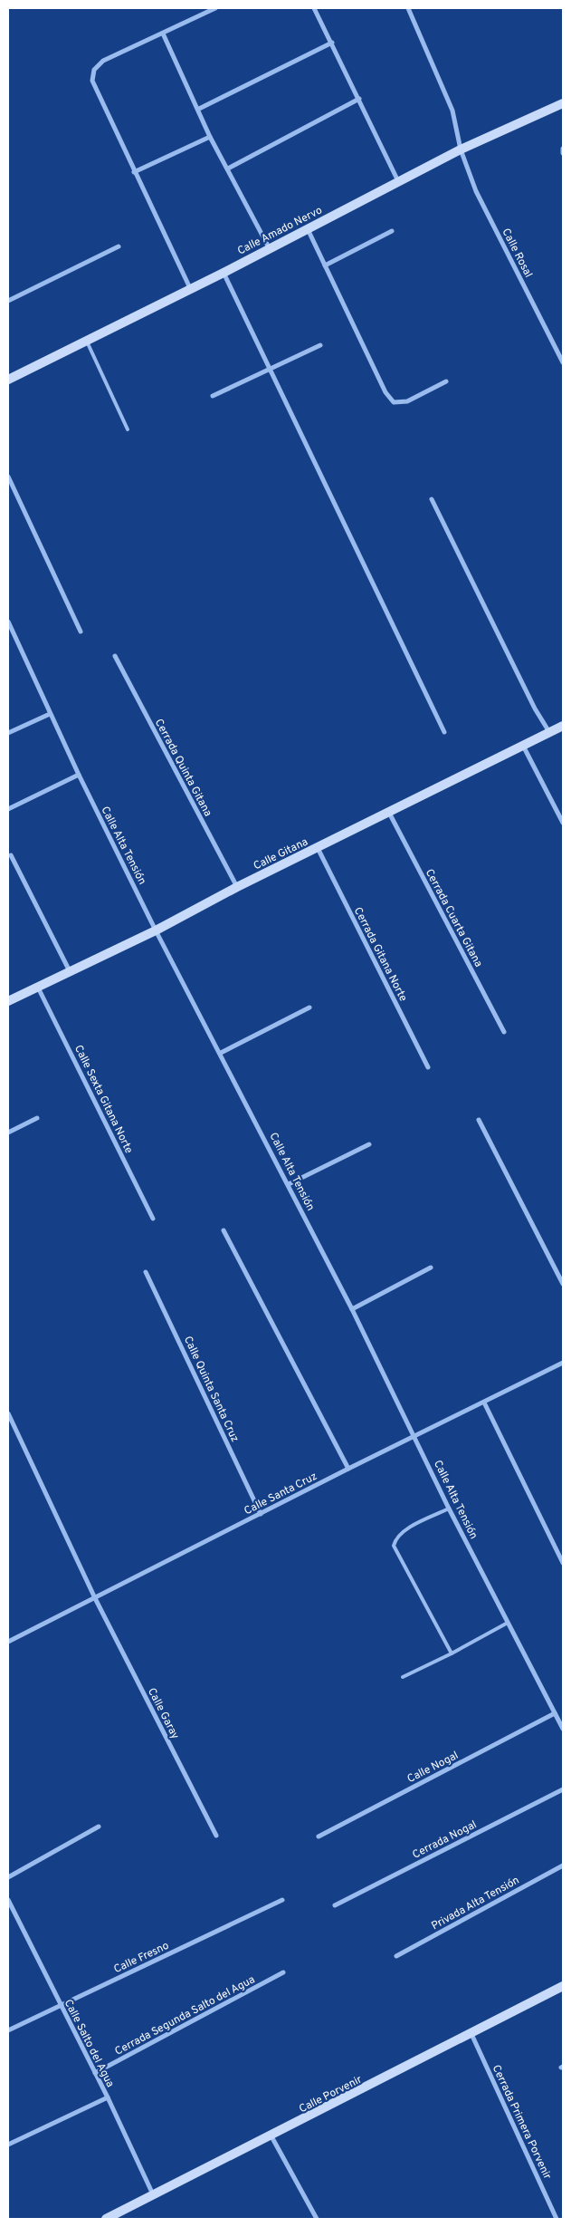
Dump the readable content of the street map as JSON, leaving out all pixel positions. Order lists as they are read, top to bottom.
{
  "streets": {
    "street": [
      "Calle Amado Nervo",
      "Calle Rosal",
      "Cerrada Quinta Gitana",
      "Calle Alta Tensión",
      "Calle Gitana",
      "Cerrada Cuarta Gitana",
      "Cerrada Gitana Norte",
      "Calle Sexta Gitana Norte",
      "Calle Quinta Santa Cruz",
      "Calle Santa Cruz",
      "Calle Garay",
      "Calle Nogal",
      "Cerrada Nogal",
      "Privada Alta Tensión",
      "Calle Fresno",
      "Cerrada Segunda Salto del Agua",
      "Calle Salto del Agua",
      "Calle Porvenir",
      "Cerrada Primera Porvenir"
    ]
  },
  "crossings": [
    ["Calle Amado Nervo", "Calle Rosal"],
    ["Cerrada Quinta Gitana", "Calle Gitana"],
    ["Calle Alta Tensión", "Calle Gitana"],
    ["Calle Alta Tensión", "Calle Santa Cruz"],
    ["Calle Alta Tensión", "Calle Nogal"],
    ["Calle Gitana", "Cerrada Cuarta Gitana"],
    ["Calle Gitana", "Cerrada Gitana Norte"],
    ["Calle Gitana", "Calle Sexta Gitana Norte"],
    ["Calle Quinta Santa Cruz", "Calle Santa Cruz"],
    ["Calle Santa Cruz", "Calle Garay"],
    ["Calle Fresno", "Calle Salto del Agua"],
    ["Cerrada Segunda Salto del Agua", "Calle Salto del Agua"],
    ["Calle Salto del Agua", "Calle Porvenir"],
    ["Calle Porvenir", "Cerrada Primera Porvenir"]
  ]
}
